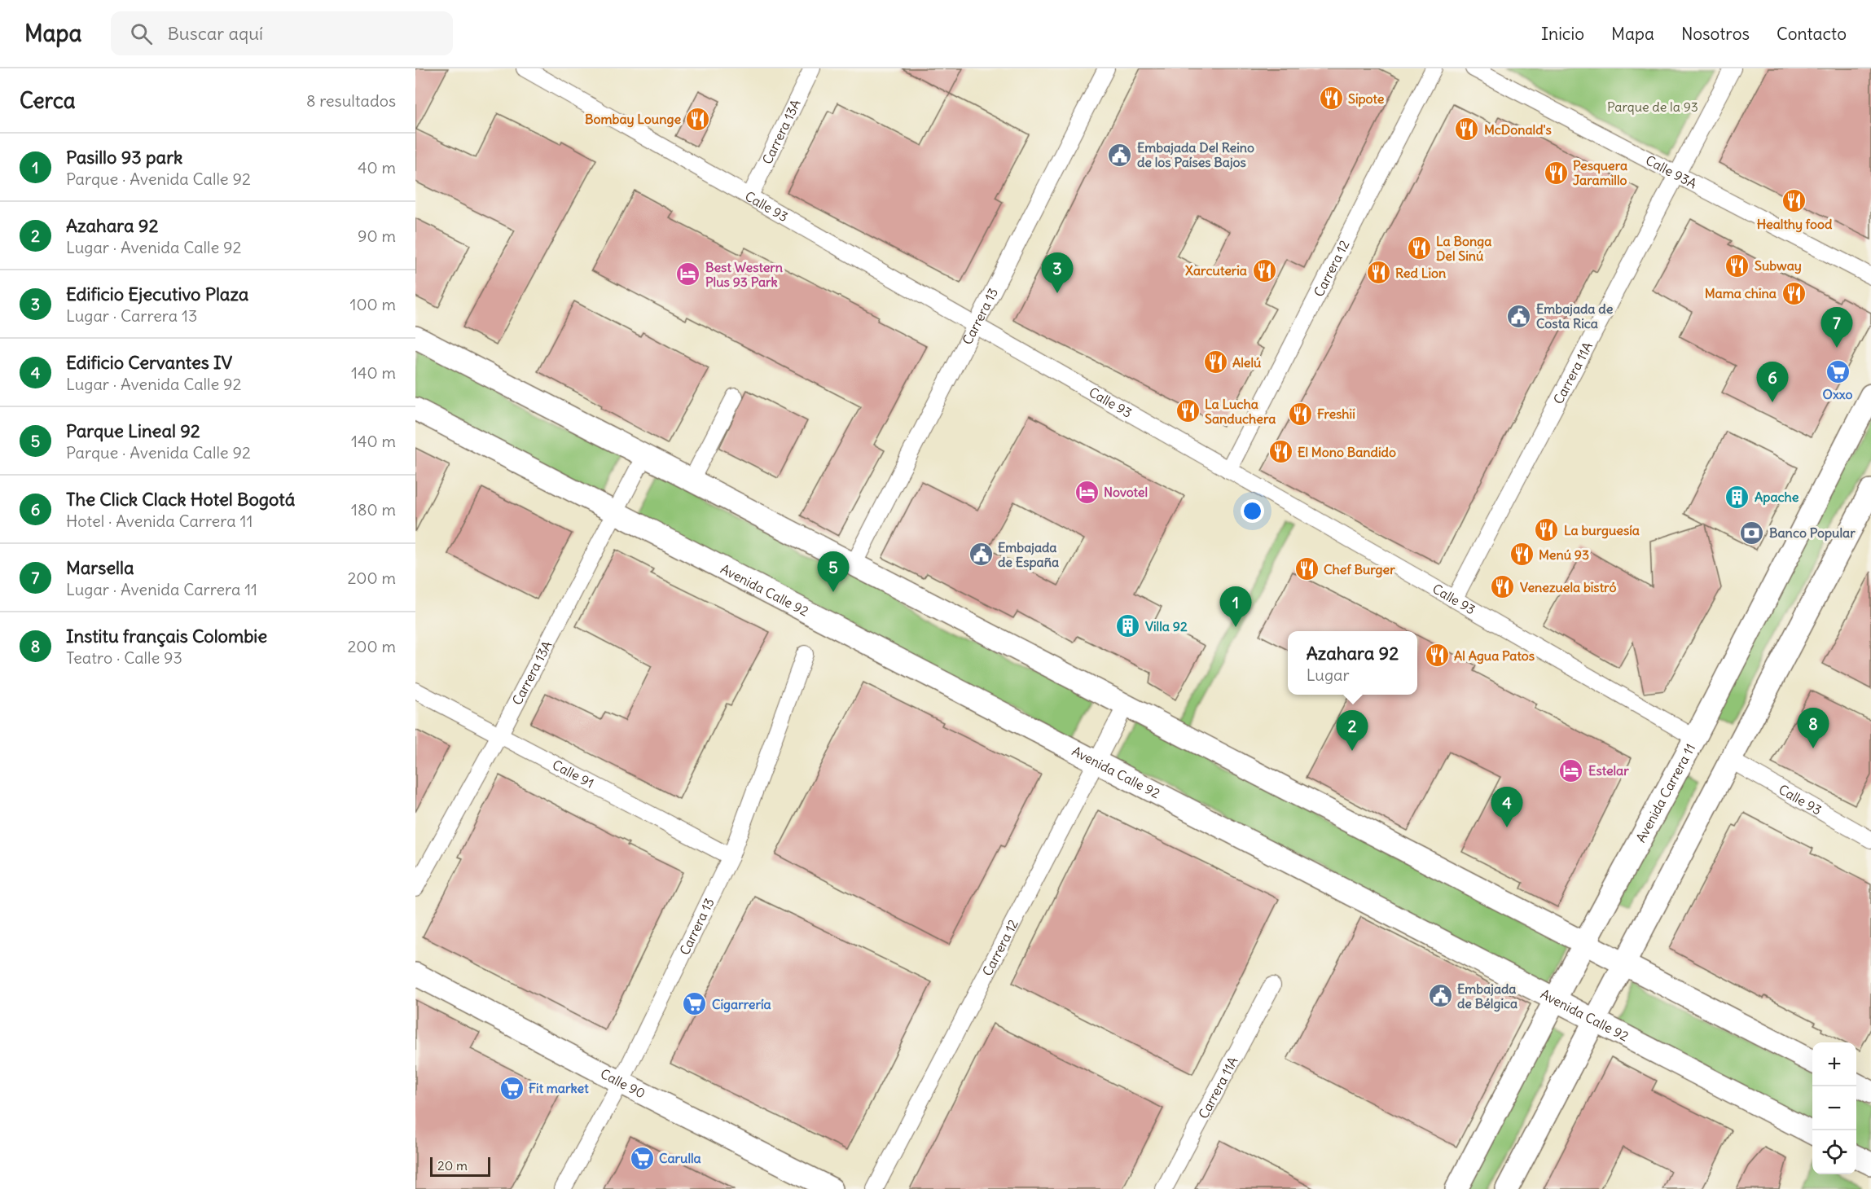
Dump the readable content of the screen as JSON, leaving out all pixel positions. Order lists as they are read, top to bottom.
{
  "streets": {
    "main road": ["Avenida Calle 92", "Avenida Carrera 11", "Calle 90"],
    "street": [
      "Carrera 13A",
      "Calle 93A",
      "Calle 93",
      "Carrera 12",
      "Carrera 13",
      "Carrera 11A",
      "Calle 91"
    ]
  },
  "crossings": [
    ["Carrera 13A", "Calle 93"],
    ["Carrera 13A", "Avenida Calle 92"],
    ["Carrera 13A", "Calle 91"],
    ["Calle 93A", "Carrera 11A"],
    ["Calle 93", "Carrera 12"],
    ["Calle 93", "Carrera 13"],
    ["Calle 93", "Carrera 11A"],
    ["Calle 93", "Avenida Carrera 11"],
    ["Carrera 12", "Avenida Calle 92"],
    ["Carrera 13", "Calle 91"],
    ["Carrera 13", "Calle 90"],
    ["Avenida Calle 92", "Avenida Carrera 11"]
  ],
  "parks": ["Parque de la 93"],
  "places": {
    "restaurant": [
      "Sipote",
      "Bombay Lounge",
      "McDonald's",
      "Pesquera Jaramillo",
      "Healthy food",
      "La Bonga Del Sinú",
      "Subway",
      "Xarcuteria",
      "Red Lion",
      "Mama china",
      "Alelú",
      "La Lucha Sanduchera",
      "Freshii",
      "El Mono Bandido",
      "La burguesía",
      "Menú 93",
      "Chef Burger",
      "Venezuela bistró",
      "Al Agua Patos"
    ],
    "public building": [
      "Embajada Del Reino de los Países Bajos",
      "Embajada de Costa Rica",
      "Embajada de España",
      "Embajada de Bélgica"
    ],
    "hotel": ["Best Western Plus 93 Park", "Novotel", "Estelar"],
    "supermarket": [
      "Oxxo",
      "Cigarrería",
      "Fit market",
      "Carulla"
    ],
    "building": ["Apache", "Villa 92"],
    "bank": ["Banco Popular"]
  },
  "scale_bar": "20 m",
  "page": {
    "header": "Mapa",
    "search": "Buscar aquí",
    "nav": [
      "Inicio",
      "Mapa",
      "Nosotros",
      "Contacto"
    ],
    "heading": ["Cerca", "8 resultados"],
    "list": [
      {
        "mark": "1",
        "name": "Pasillo 93 park",
        "note": "Parque · Avenida Calle 92",
        "value": "40 m"
      },
      {
        "mark": "2",
        "name": "Azahara 92",
        "note": "Lugar · Avenida Calle 92",
        "value": "90 m"
      },
      {
        "mark": "3",
        "name": "Edificio Ejecutivo Plaza",
        "note": "Lugar · Carrera 13",
        "value": "100 m"
      },
      {
        "mark": "4",
        "name": "Edificio Cervantes IV",
        "note": "Lugar · Avenida Calle 92",
        "value": "140 m"
      },
      {
        "mark": "5",
        "name": "Parque Lineal 92",
        "note": "Parque · Avenida Calle 92",
        "value": "140 m"
      },
      {
        "mark": "6",
        "name": "The Click Clack Hotel Bogotá",
        "note": "Hotel · Avenida Carrera 11",
        "value": "180 m"
      },
      {
        "mark": "7",
        "name": "Marsella",
        "note": "Lugar · Avenida Carrera 11",
        "value": "200 m"
      },
      {
        "mark": "8",
        "name": "Institu français Colombie",
        "note": "Teatro · Calle 93",
        "value": "200 m"
      }
    ],
    "pins": [
      "3",
      "7",
      "6",
      "5",
      "1",
      "8",
      "2",
      "4"
    ],
    "popup": ["Azahara 92", "Lugar"],
    "map_buttons": ["+", "−"],
    "scale": "20 m"
  }
}
